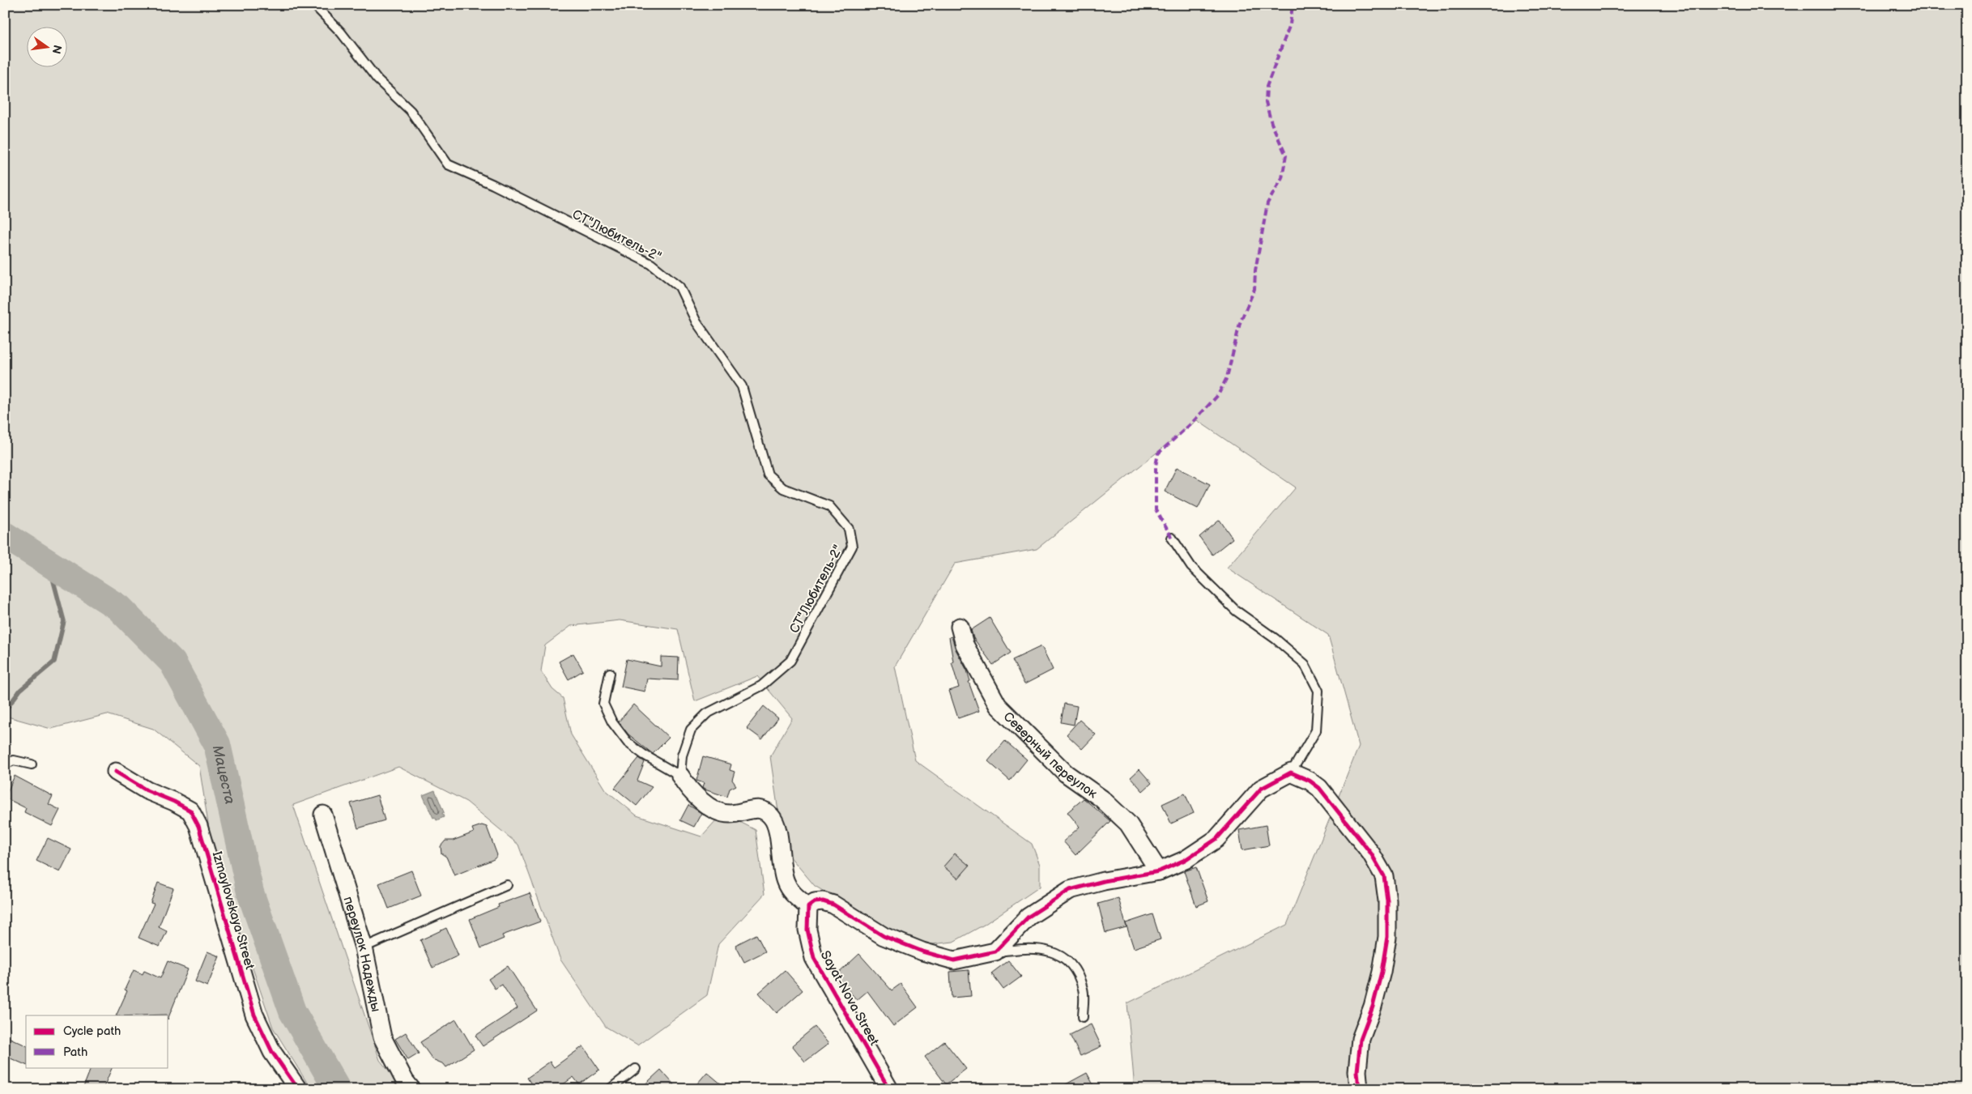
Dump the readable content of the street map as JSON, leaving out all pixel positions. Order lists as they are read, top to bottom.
{
  "streets": {
    "street": [
      "Северный переулок",
      "Izmaylovskaya Street",
      "переулок Надежды",
      "Sayat-Nova Street"
    ],
    "lane": ["СТ\"Любитель-2\""]
  },
  "water": ["Мацеста"],
  "legend": ["Cycle path", "Path"],
  "north": "right"
}
